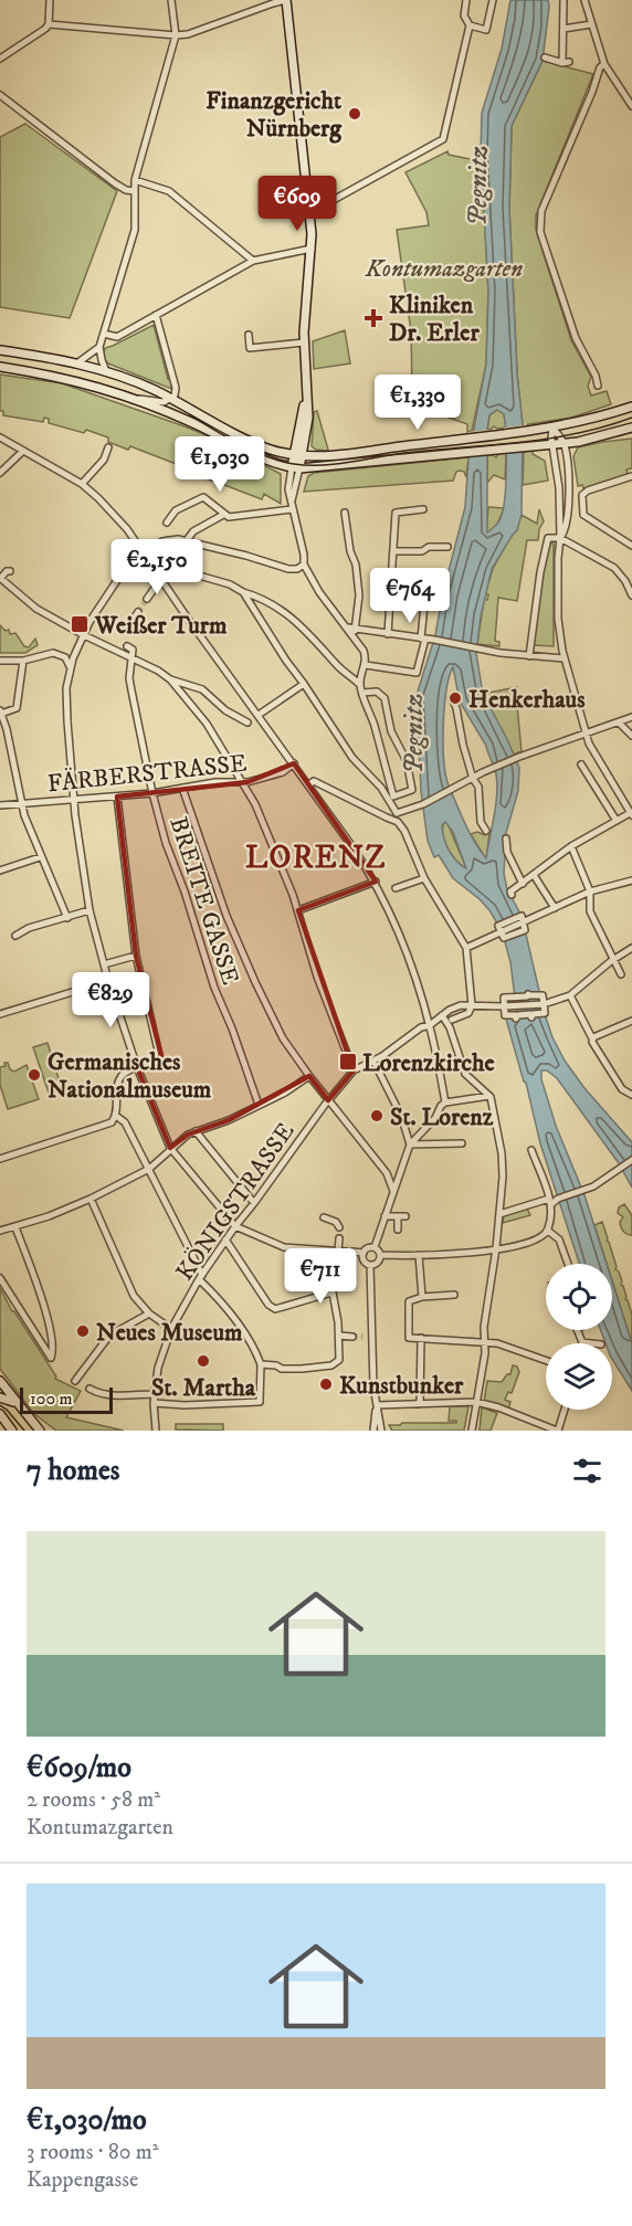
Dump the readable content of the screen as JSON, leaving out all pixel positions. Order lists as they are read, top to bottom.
{
  "streets": {
    "street": ["FÄRBERSTRASSE", "BREITE GASSE", "KÖNIGSTRASSE"]
  },
  "crossings": [
    ["FÄRBERSTRASSE", "BREITE GASSE"]
  ],
  "districts": ["LORENZ"],
  "water": ["Pegnitz"],
  "parks": ["Kontumazgarten"],
  "places": {
    "other": [
      "Finanzgericht Nürnberg",
      "Henkerhaus",
      "Germanisches Nationalmuseum",
      "St. Lorenz",
      "Neues Museum",
      "St. Martha",
      "Kunstbunker"
    ],
    "health": ["Kliniken Dr. Erler"],
    "transit": ["Weißer Turm", "Lorenzkirche"]
  },
  "scale_bar": "100 m",
  "page": {
    "price": [
      "€609",
      "€1,330",
      "€1,030",
      "€2,150",
      "€764",
      "€829",
      "€711"
    ],
    "scale": "100 m",
    "heading": "7 homes",
    "list": [
      {
        "name": "€609/mo",
        "note": "2 rooms · 58 m² · Kontumazgarten"
      },
      {
        "name": "€1,030/mo",
        "note": "3 rooms · 80 m² · Kappengasse"
      }
    ]
  }
}
